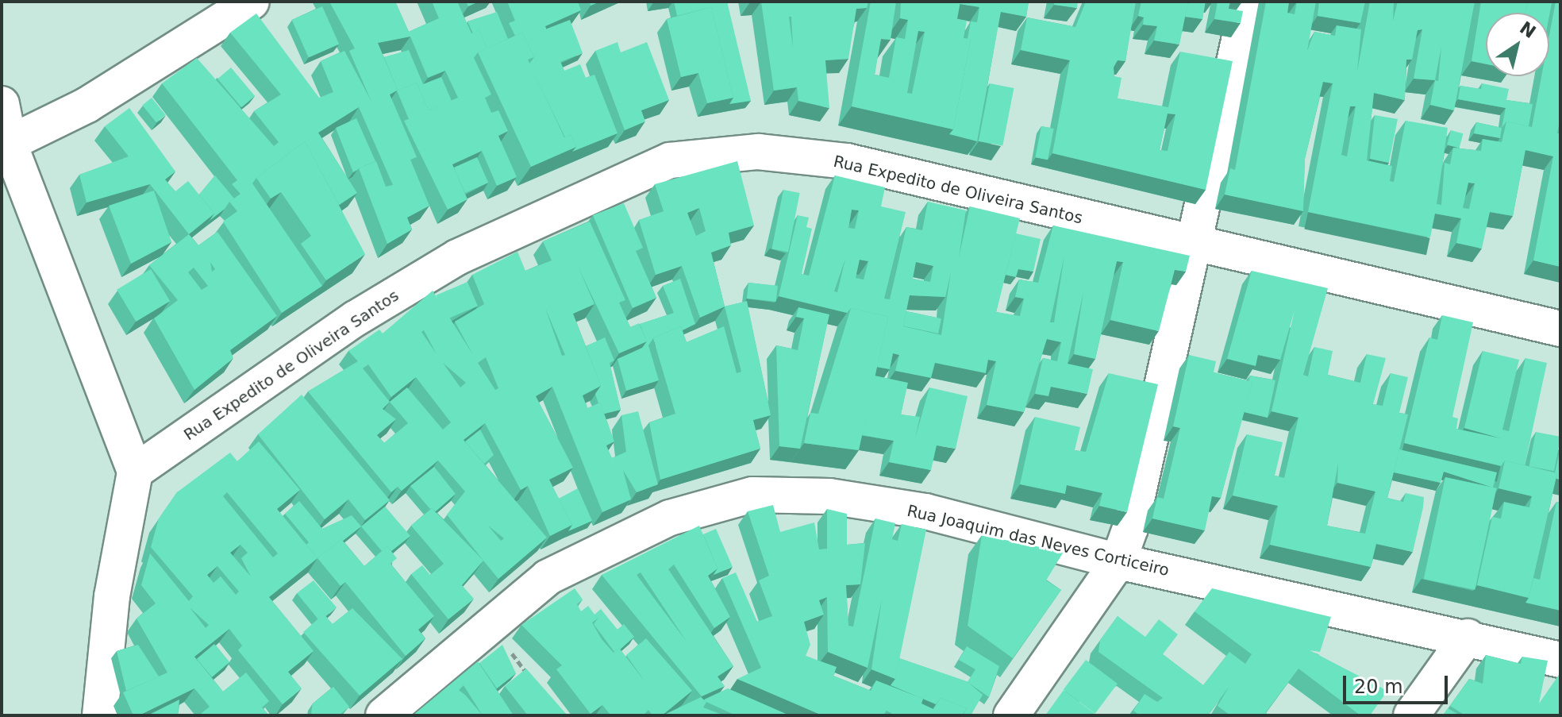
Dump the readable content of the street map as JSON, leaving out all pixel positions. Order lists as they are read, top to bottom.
{
  "streets": {
    "street": ["Rua Expedito de Oliveira Santos", "Rua Joaquim das Neves Corticeiro"]
  },
  "scale_bar": "20 m",
  "north": "top right"
}
